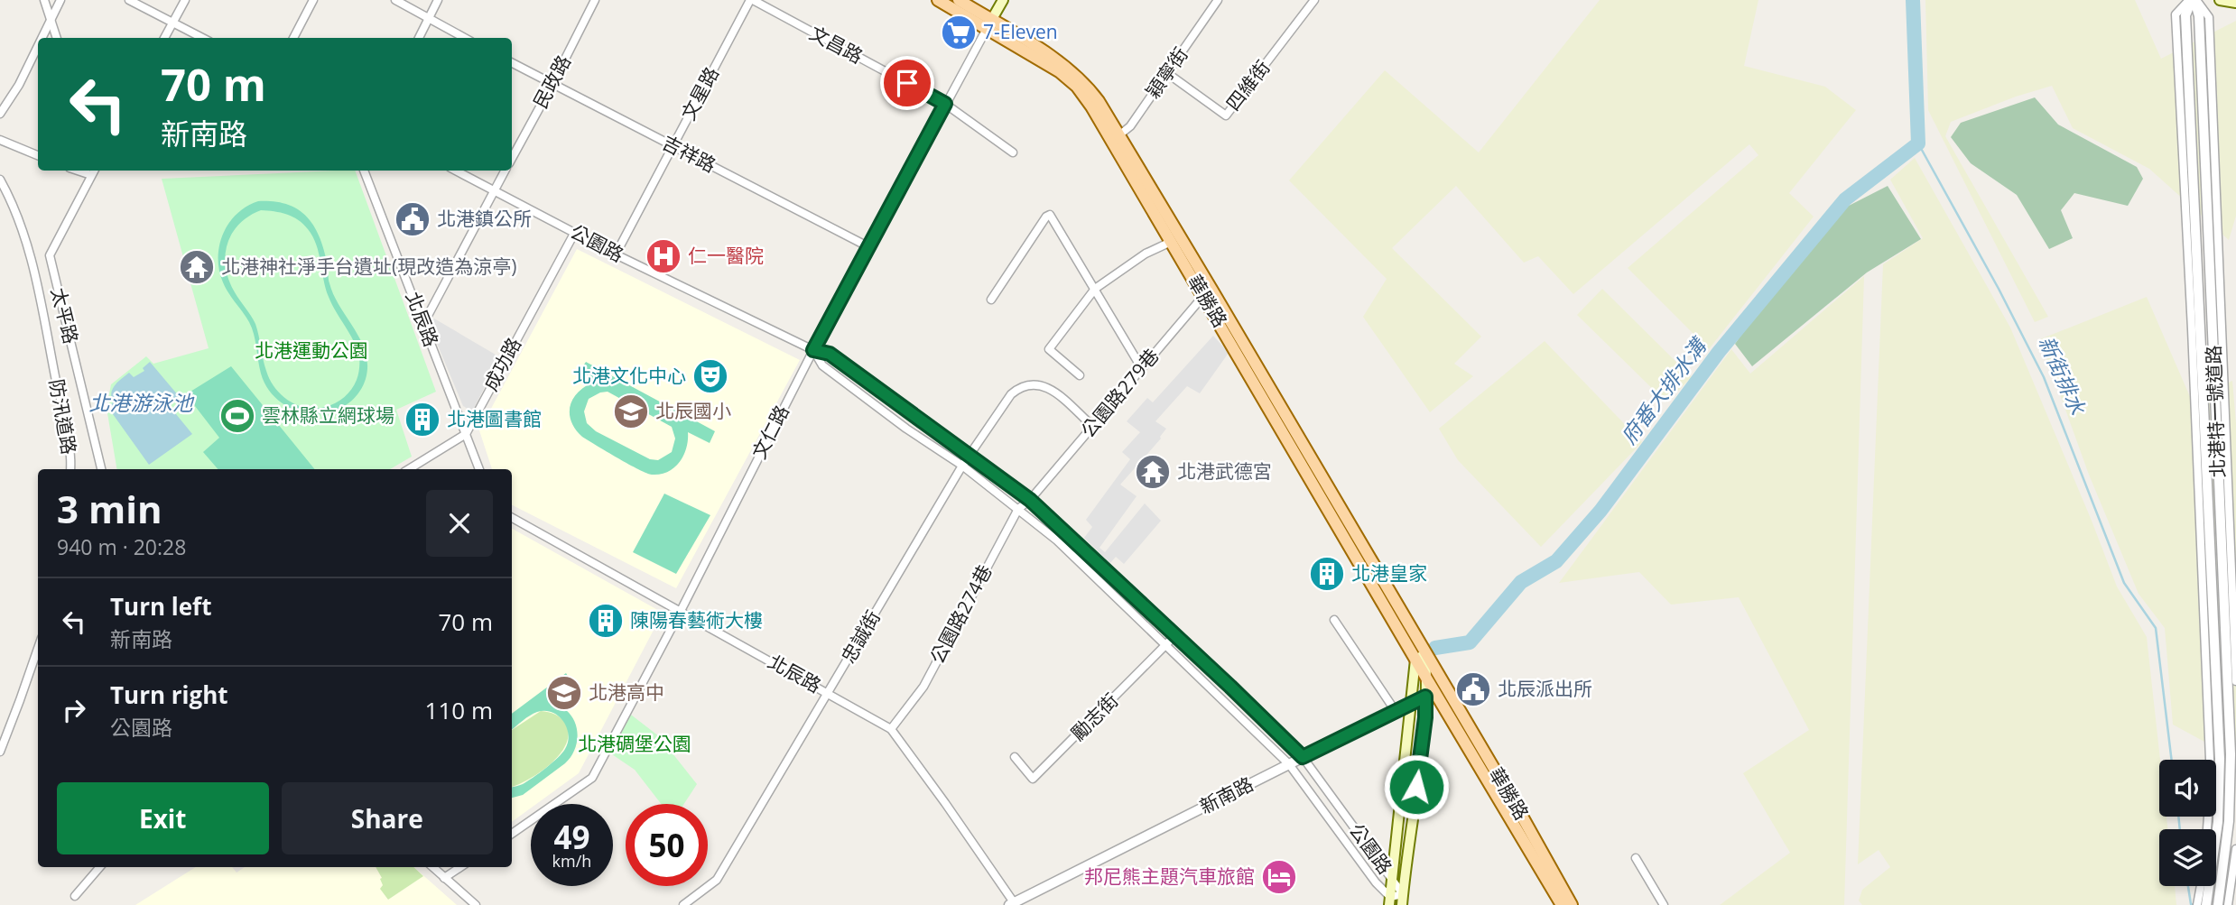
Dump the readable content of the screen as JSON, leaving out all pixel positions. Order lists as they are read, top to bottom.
{
  "streets": {
    "main road": ["華勝路", "文仁路"],
    "street": [
      "文昌路",
      "穎寧街",
      "民政路",
      "四維街",
      "文星路",
      "吉祥路",
      "公園路",
      "太平路",
      "北辰路",
      "成功路",
      "公園路279巷",
      "北港特一號道路",
      "防汛道路",
      "公園路274巷",
      "忠誠街",
      "勵志街",
      "新南路"
    ]
  },
  "crossings": [
    ["文昌路", "文星路"],
    ["文昌路", "文仁路"],
    ["穎寧街", "四維街"],
    ["穎寧街", "華勝路"],
    ["民政路", "吉祥路"],
    ["民政路", "公園路"],
    ["民政路", "北辰路"],
    ["文星路", "吉祥路"],
    ["文星路", "公園路"],
    ["吉祥路", "文仁路"],
    ["公園路", "成功路"],
    ["公園路", "公園路279巷"],
    ["公園路", "文仁路"],
    ["公園路", "公園路274巷"],
    ["公園路", "忠誠街"],
    ["公園路", "勵志街"],
    ["公園路", "新南路"],
    ["華勝路", "公園路279巷"],
    ["華勝路", "文仁路"],
    ["華勝路", "新南路"],
    ["北辰路", "成功路"],
    ["北辰路", "文仁路"],
    ["北辰路", "公園路274巷"],
    ["北辰路", "忠誠街"],
    ["北辰路", "新南路"],
    ["公園路279巷", "公園路274巷"],
    ["公園路279巷", "忠誠街"]
  ],
  "water": ["新街排水", "府番大排水溝", "北港游泳池"],
  "parks": ["北港運動公園", "北港碉堡公園"],
  "places": {
    "supermarket": ["7-Eleven"],
    "public building": ["北港鎮公所", "北辰派出所"],
    "hospital": ["仁一醫院"],
    "temple": ["北港神社淨手台遺址(現改造為涼亭)", "北港武德宮"],
    "theatre": ["北港文化中心"],
    "school or university": ["北辰國小", "北港高中"],
    "sports": ["雲林縣立網球場"],
    "building": ["北港圖書館", "北港皇家", "陳陽春藝術大樓"],
    "hotel": ["邦尼熊主題汽車旅館"]
  },
  "page": {
    "turn": ["70 m", "新南路"],
    "heading": ["3 min", "940 m · 20:28"],
    "list": [
      {
        "name": "Turn left",
        "note": "新南路",
        "value": "70 m"
      },
      {
        "name": "Turn right",
        "note": "公園路",
        "value": "110 m"
      }
    ],
    "buttons": ["Exit", "Share"],
    "speed": "49 km/h",
    "limit": "50"
  }
}
